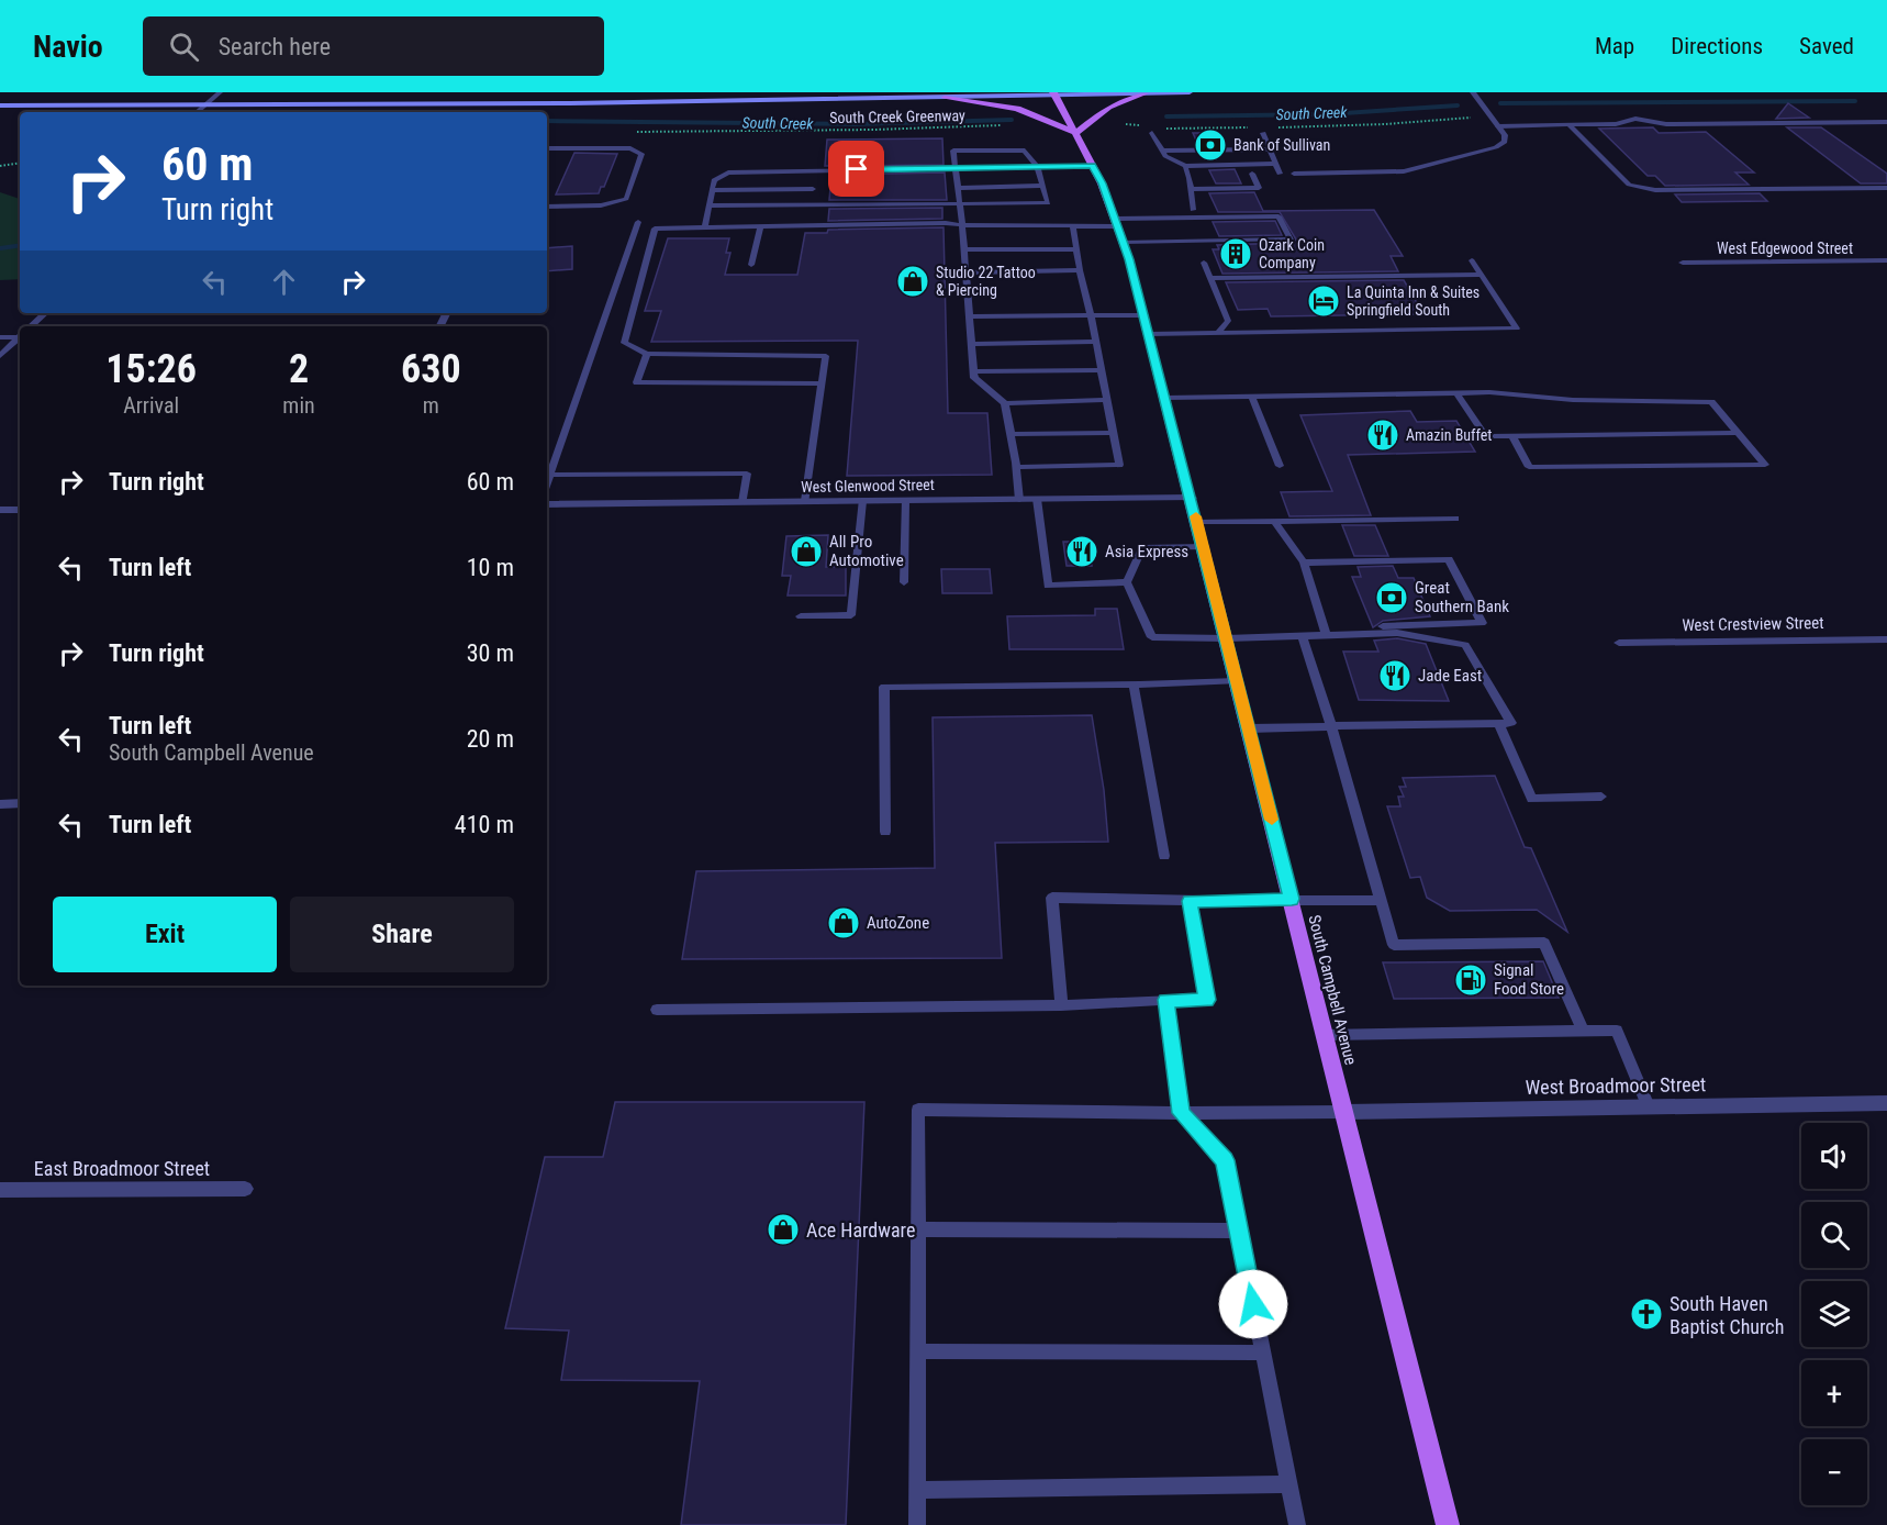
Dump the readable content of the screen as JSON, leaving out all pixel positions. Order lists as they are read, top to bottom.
{
  "streets": {
    "main road": ["South Campbell Avenue"],
    "street": [
      "West Edgewood Street",
      "West Glenwood Street",
      "West Crestview Street",
      "West Broadmoor Street",
      "East Broadmoor Street"
    ],
    "path": ["South Creek Greenway"]
  },
  "crossings": [
    ["West Glenwood Street", "South Campbell Avenue"],
    ["South Campbell Avenue", "West Broadmoor Street"]
  ],
  "water": ["South Creek"],
  "places": {
    "bank": ["Bank of Sullivan", "Great Southern Bank"],
    "building": ["Ozark Coin Company"],
    "shop": [
      "Studio 22 Tattoo & Piercing",
      "All Pro Automotive",
      "AutoZone",
      "Ace Hardware"
    ],
    "hotel": ["La Quinta Inn & Suites Springfield South"],
    "restaurant": ["Amazin Buffet", "Asia Express", "Jade East"],
    "fuel station": ["Signal Food Store"],
    "church": ["South Haven Baptist Church"]
  },
  "page": {
    "header": "Navio",
    "search": "Search here",
    "nav": ["Map", "Directions", "Saved"],
    "turn": ["60 m", "Turn right"],
    "eta": [
      "15:26",
      "Arrival",
      "2",
      "min",
      "630",
      "m"
    ],
    "list": [
      {
        "name": "Turn right",
        "value": "60 m"
      },
      {
        "name": "Turn left",
        "value": "10 m"
      },
      {
        "name": "Turn right",
        "value": "30 m"
      },
      {
        "name": "Turn left",
        "note": "South Campbell Avenue",
        "value": "20 m"
      },
      {
        "name": "Turn left",
        "value": "410 m"
      }
    ],
    "buttons": ["Exit", "Share"],
    "map_buttons": ["+", "−"]
  }
}
